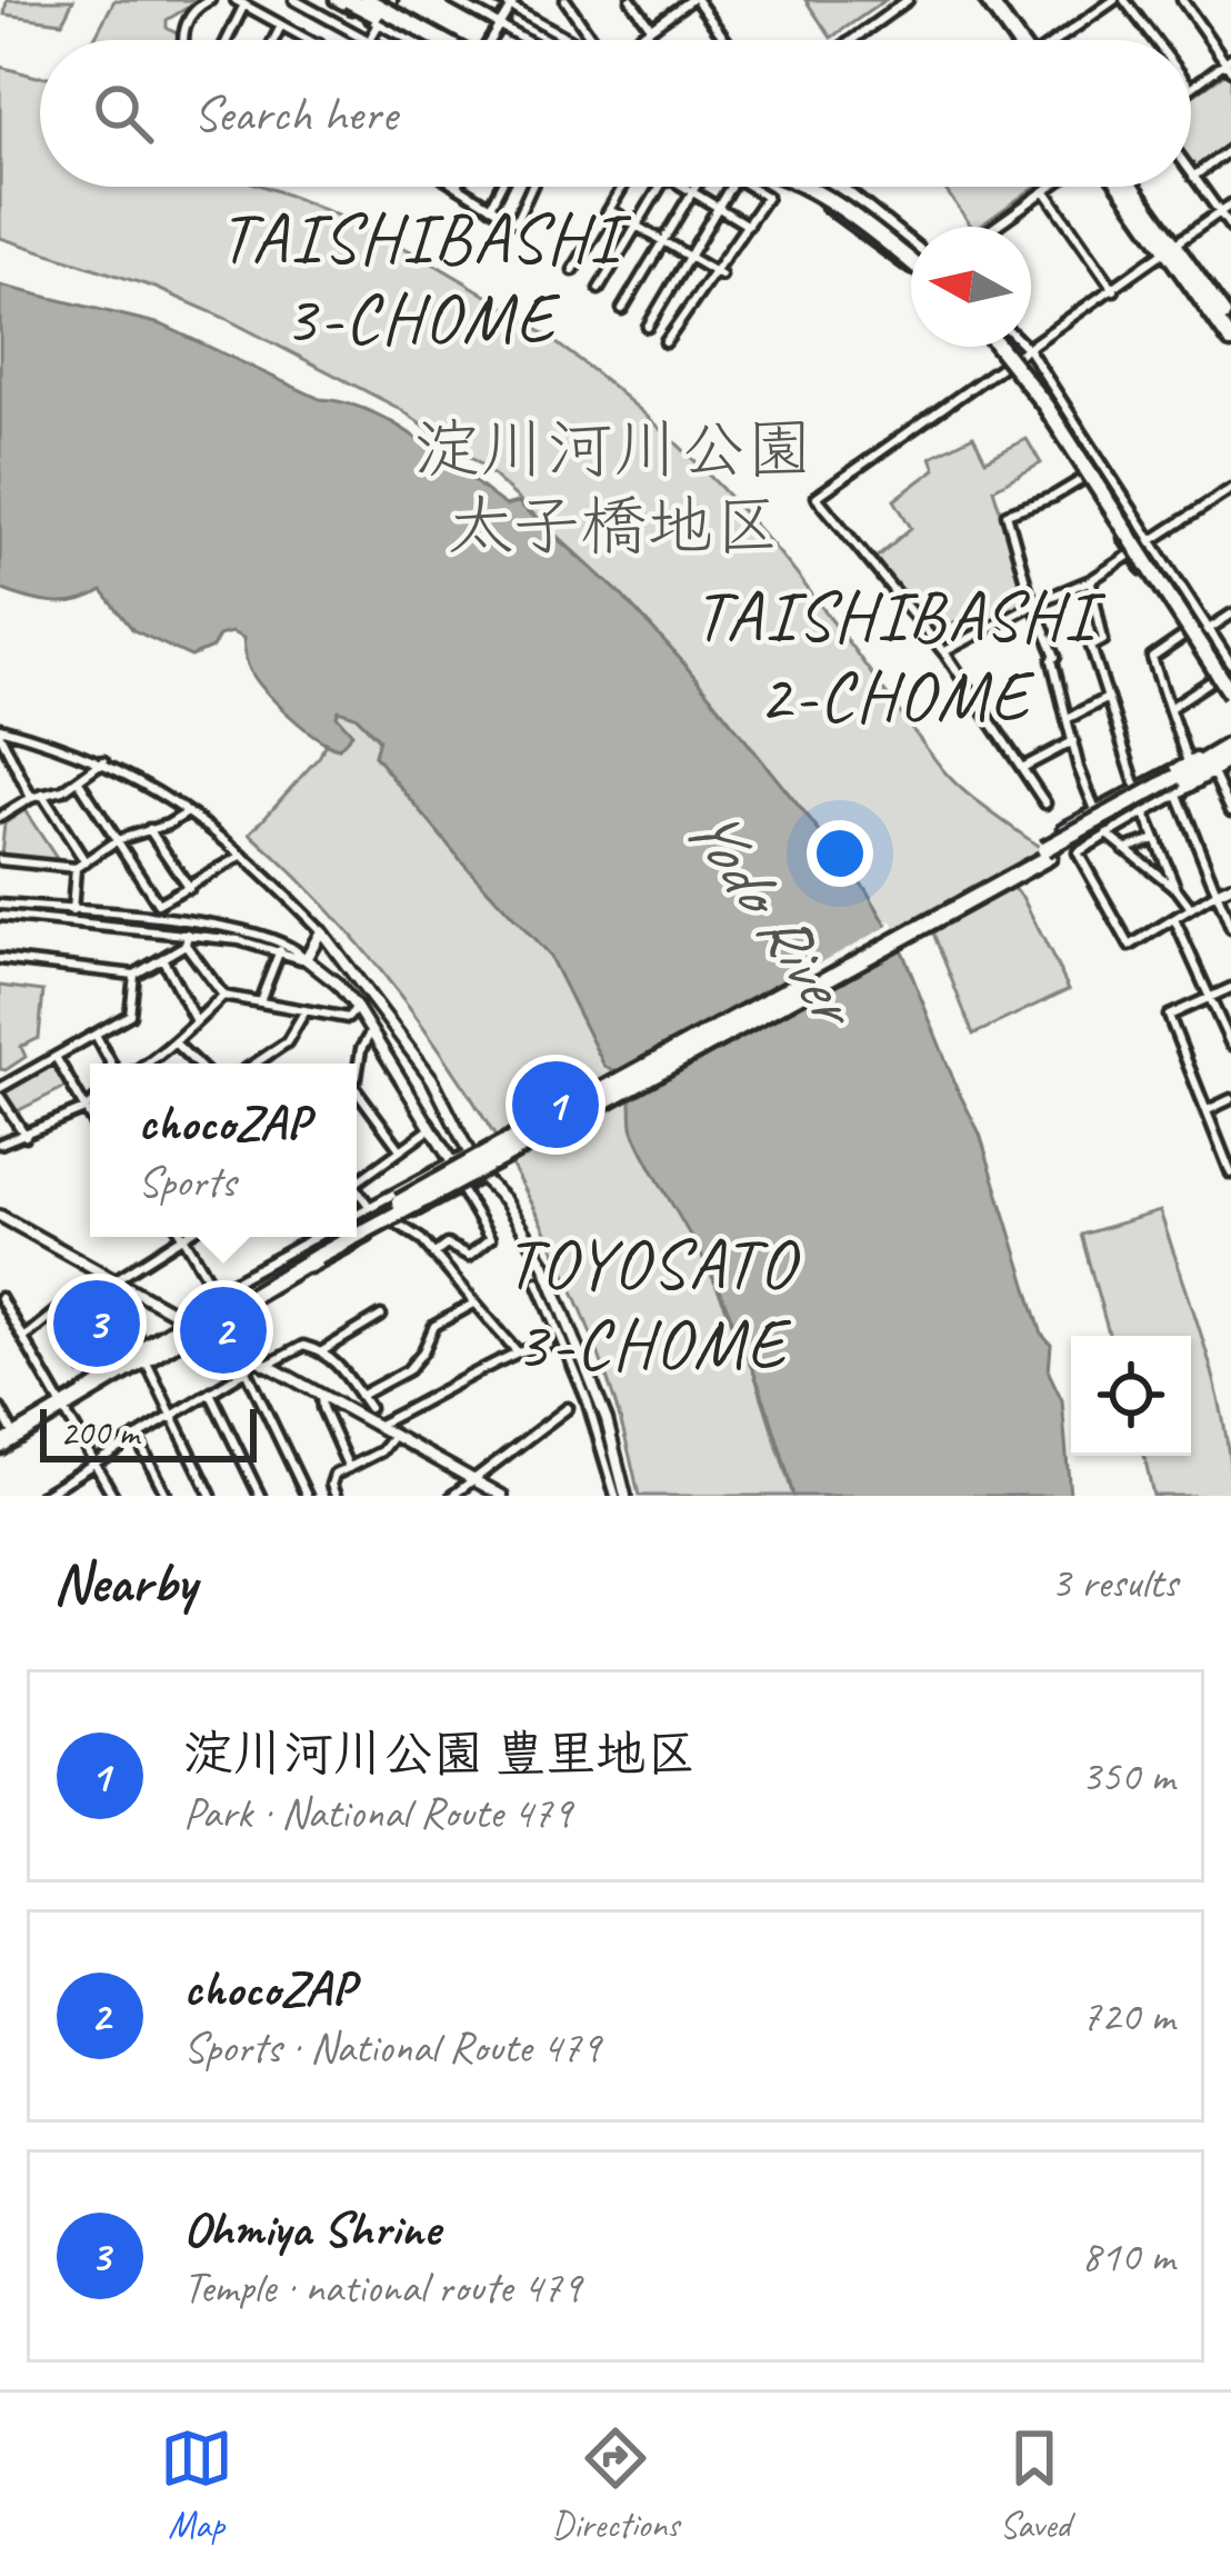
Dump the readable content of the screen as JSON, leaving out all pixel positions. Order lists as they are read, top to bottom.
{
  "districts": ["TAISHIBASHI 3-CHOME", "TAISHIBASHI 2-CHOME", "TOYOSATO 3-CHOME"],
  "water": ["Yodo River"],
  "parks": ["淀川河川公園 太子橋地区"],
  "scale_bar": "200 m",
  "north": "left",
  "page": {
    "search": "Search here",
    "pins": ["1", "3", "2"],
    "popup": ["chocoZAP", "Sports"],
    "scale": "200 m",
    "heading": ["Nearby", "3 results"],
    "list": [
      {
        "mark": "1",
        "name": "淀川河川公園 豊里地区",
        "note": "Park · National Route 479",
        "value": "350 m"
      },
      {
        "mark": "2",
        "name": "chocoZAP",
        "note": "Sports · National Route 479",
        "value": "720 m"
      },
      {
        "mark": "3",
        "name": "Ohmiya Shrine",
        "note": "Temple · national route 479",
        "value": "810 m"
      }
    ],
    "nav": ["Map", "Directions", "Saved"]
  }
}
